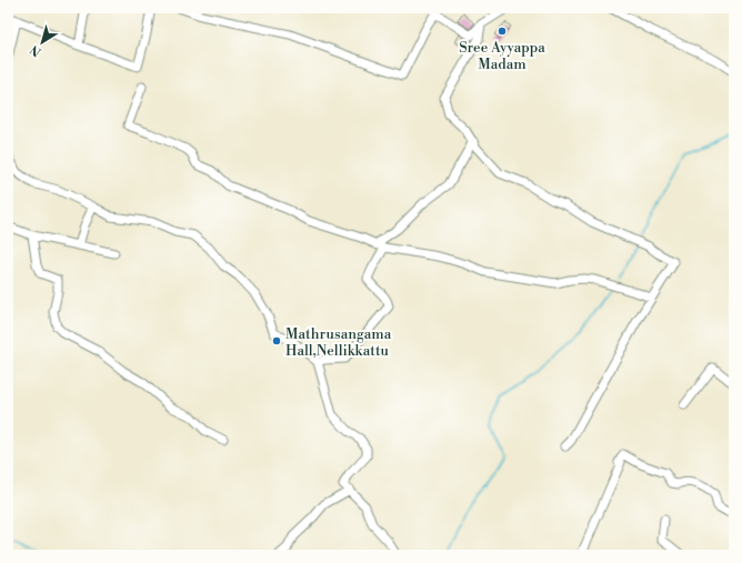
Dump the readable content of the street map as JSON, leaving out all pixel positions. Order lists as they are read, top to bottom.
{
  "places": ["Sree Ayyappa Madam", "Mathrusangama Hall,Nellikkattu"],
  "north": "bottom left"
}
